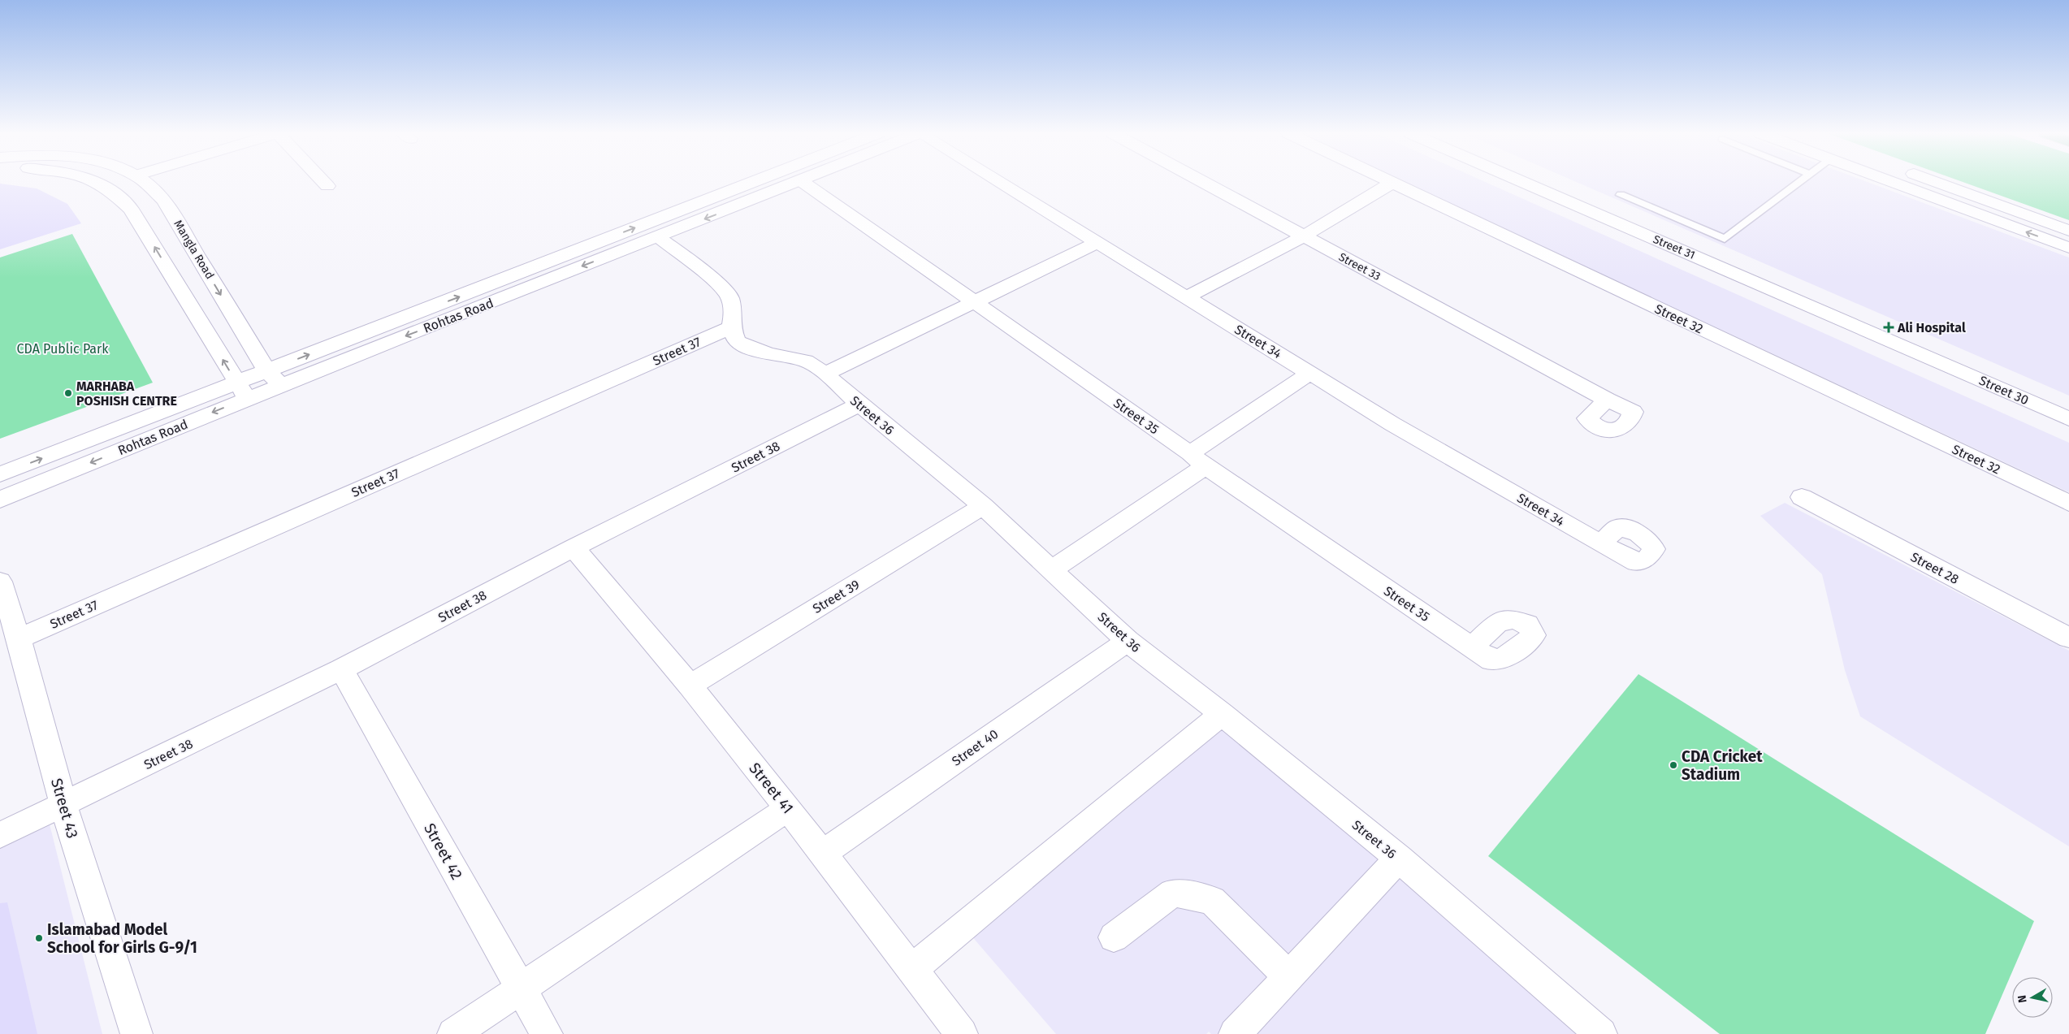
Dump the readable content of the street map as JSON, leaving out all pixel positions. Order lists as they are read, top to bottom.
{
  "streets": {
    "street": [
      "Street 31",
      "Mangla Road",
      "Street 33",
      "Rohtas Road",
      "Street 32",
      "Street 34",
      "Street 37",
      "Street 30",
      "Street 36",
      "Street 35",
      "Street 38",
      "Street 28",
      "Street 39",
      "Street 40",
      "Street 41",
      "Street 43",
      "Street 42"
    ]
  },
  "crossings": [
    ["Street 31", "Street 30"],
    ["Mangla Road", "Rohtas Road"],
    ["Rohtas Road", "Street 35"],
    ["Street 37", "Street 36"],
    ["Street 37", "Street 43"],
    ["Street 36", "Street 38"],
    ["Street 36", "Street 39"],
    ["Street 36", "Street 40"],
    ["Street 38", "Street 41"],
    ["Street 38", "Street 43"],
    ["Street 38", "Street 42"],
    ["Street 39", "Street 41"],
    ["Street 40", "Street 41"]
  ],
  "parks": ["CDA Public Park"],
  "places": {
    "health": ["Ali Hospital"],
    "other": ["MARHABA POSHISH CENTRE", "CDA Cricket Stadium", "Islamabad Model School for Girls G-9/1"]
  },
  "north": "left"
}
